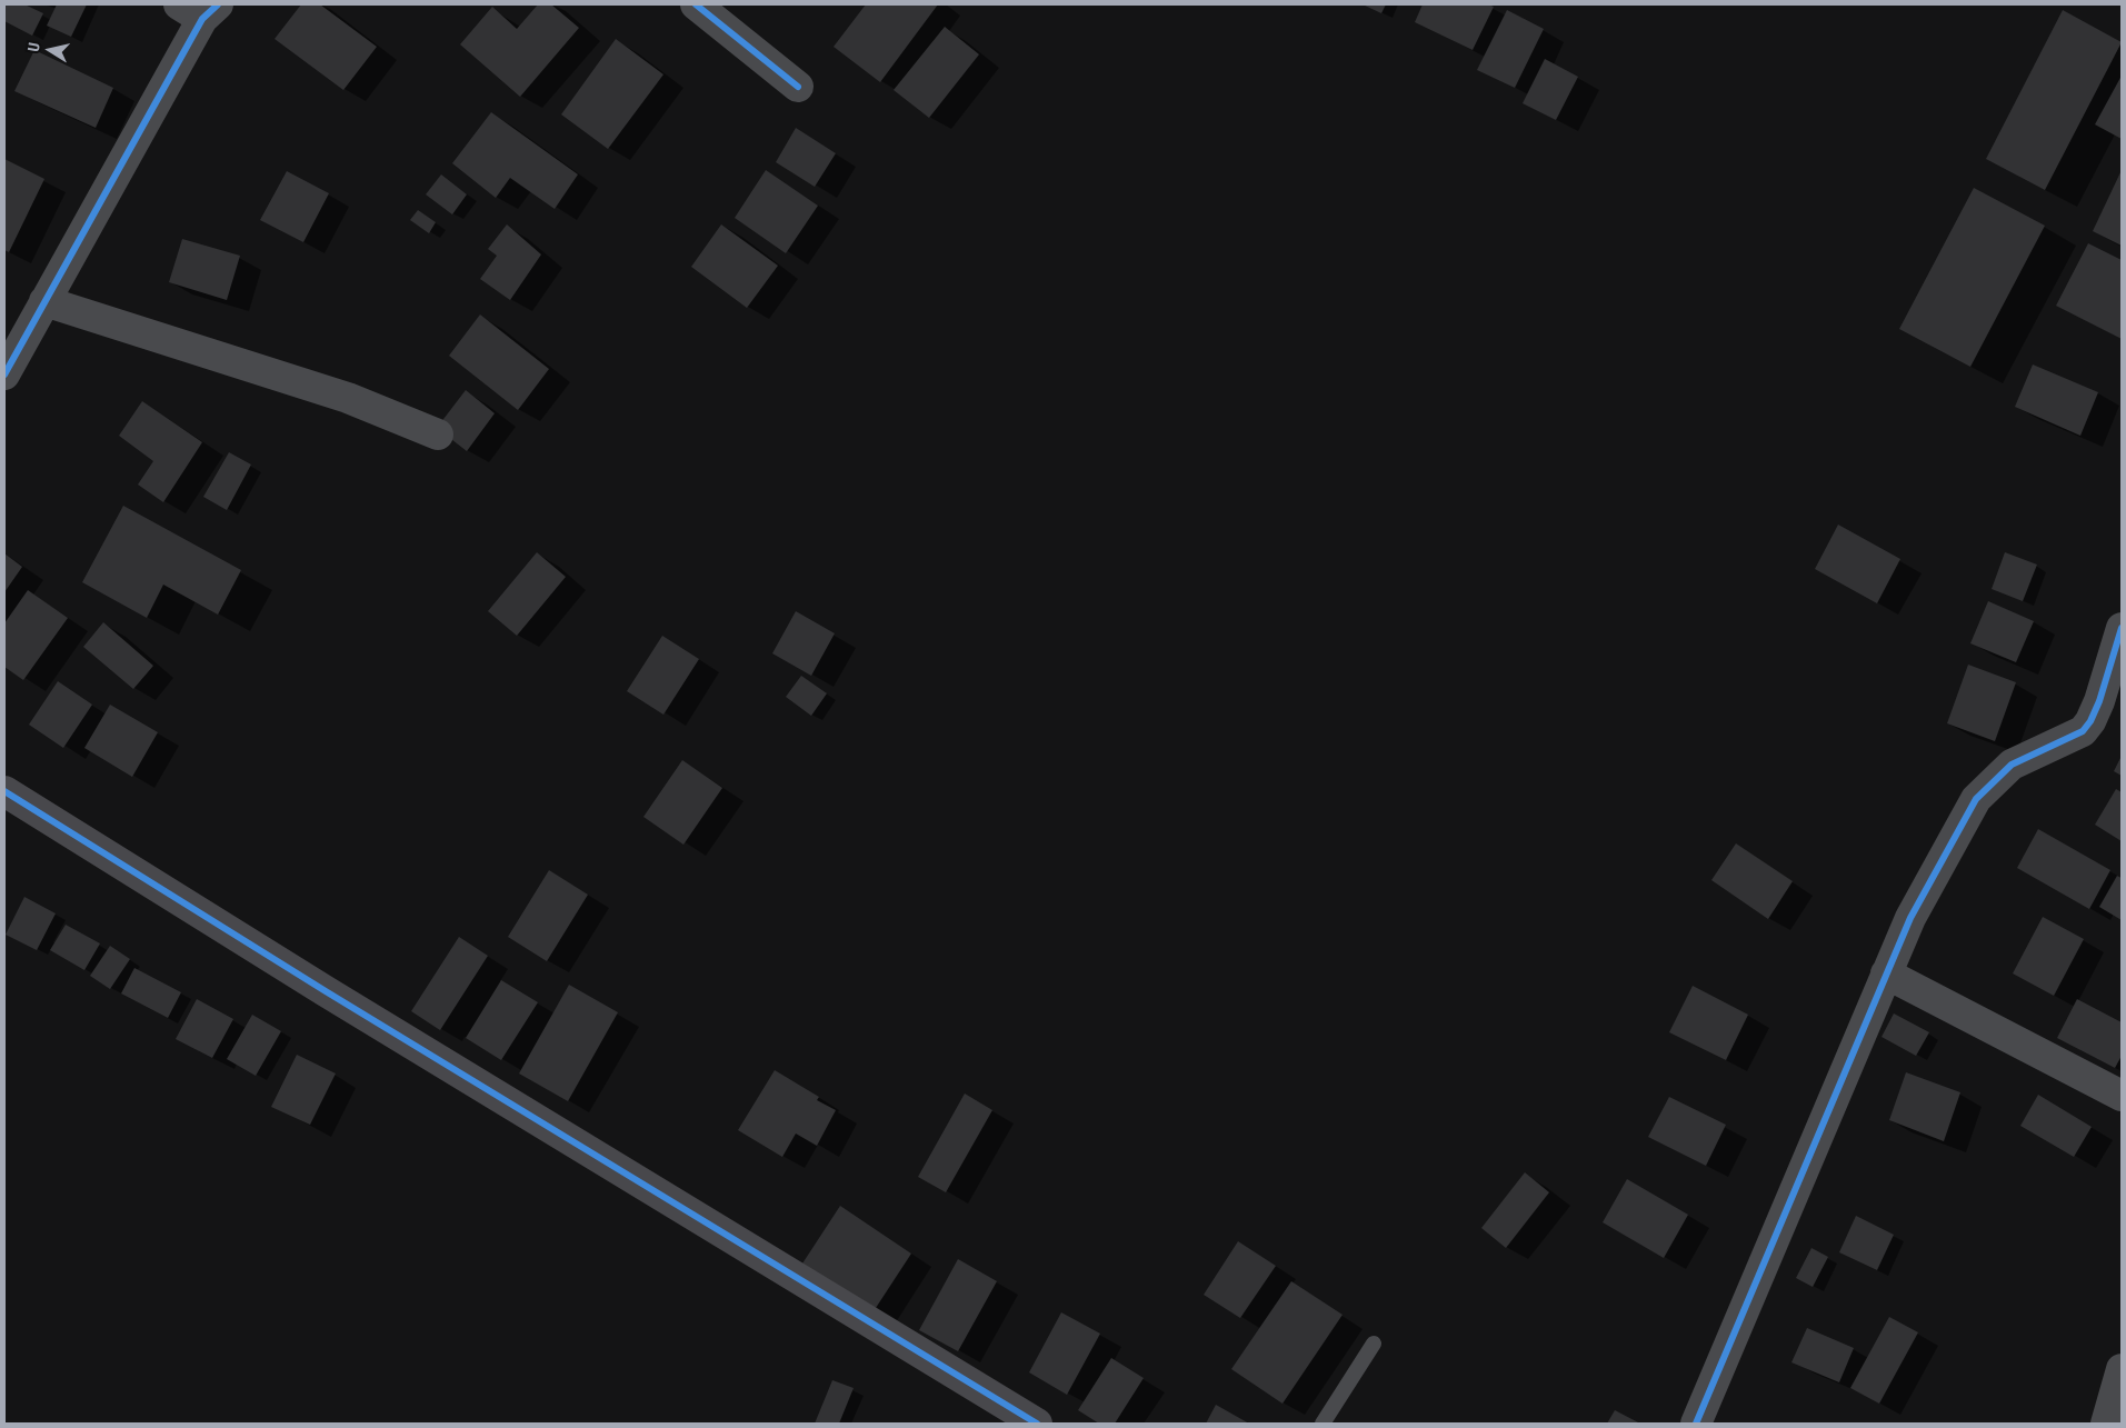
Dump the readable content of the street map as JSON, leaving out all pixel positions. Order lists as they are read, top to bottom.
{
  "north": "left"
}
